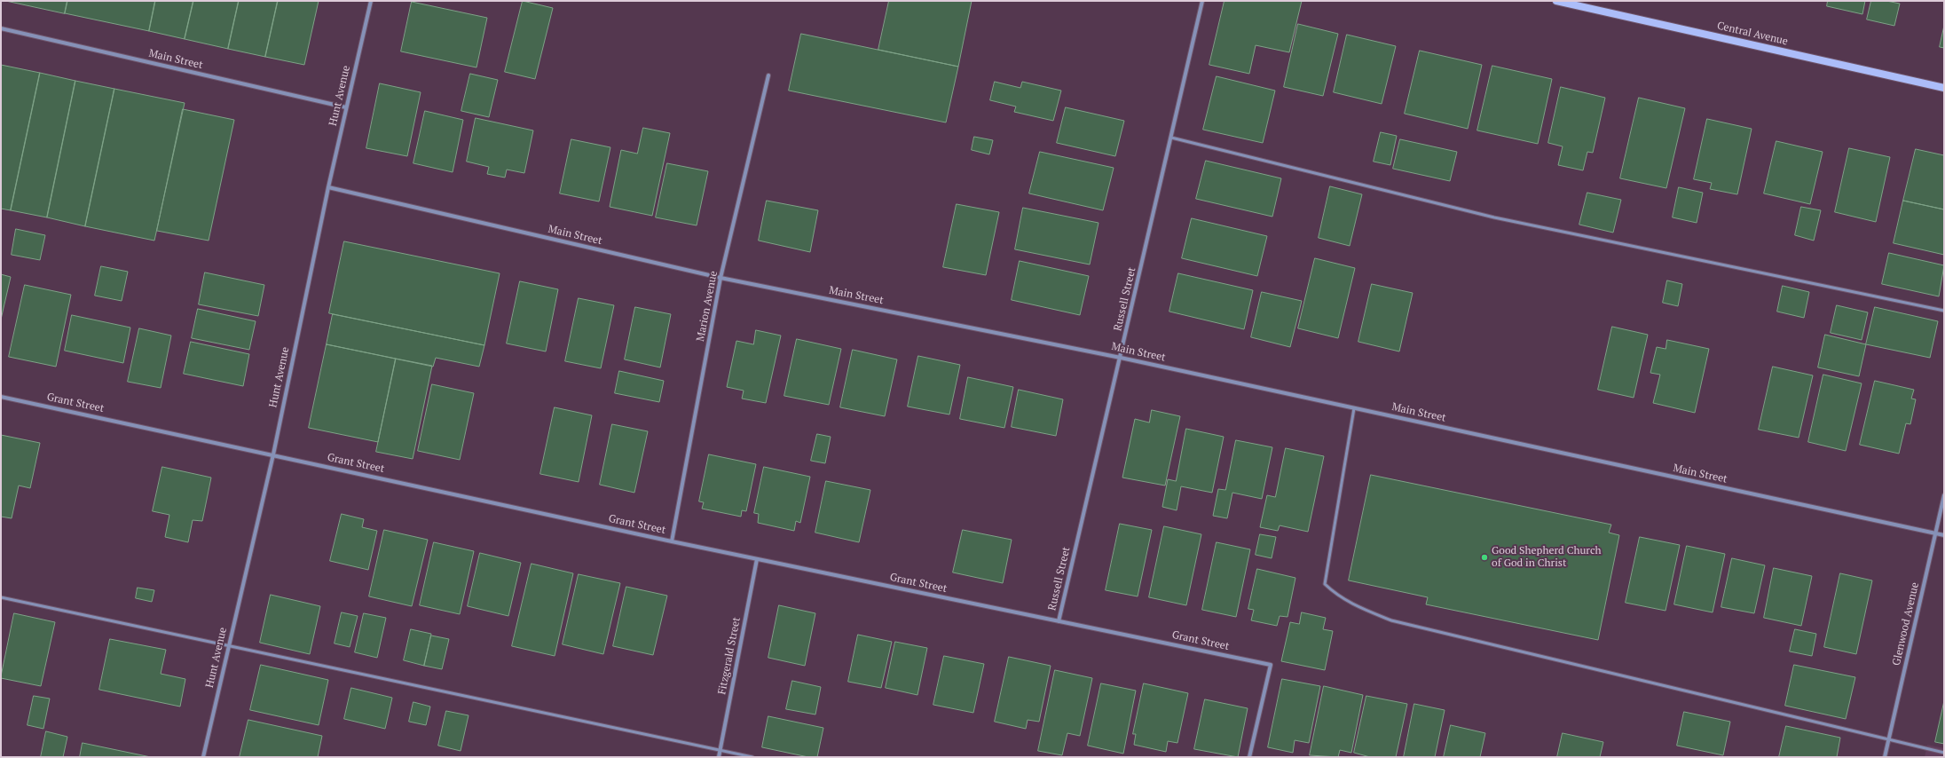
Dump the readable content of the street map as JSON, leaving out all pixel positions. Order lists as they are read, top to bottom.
{
  "streets": {
    "street": [
      "Central Avenue",
      "Main Street",
      "Hunt Avenue",
      "Russell Street",
      "Marion Avenue",
      "Grant Street",
      "Glenwood Avenue",
      "Fitzgerald Street"
    ]
  },
  "crossings": [
    ["Main Street", "Hunt Avenue"],
    ["Main Street", "Russell Street"],
    ["Main Street", "Marion Avenue"],
    ["Main Street", "Glenwood Avenue"],
    ["Hunt Avenue", "Grant Street"],
    ["Russell Street", "Grant Street"],
    ["Marion Avenue", "Grant Street"],
    ["Grant Street", "Fitzgerald Street"]
  ],
  "places": ["Good Shepherd Church of God in Christ"]
}
